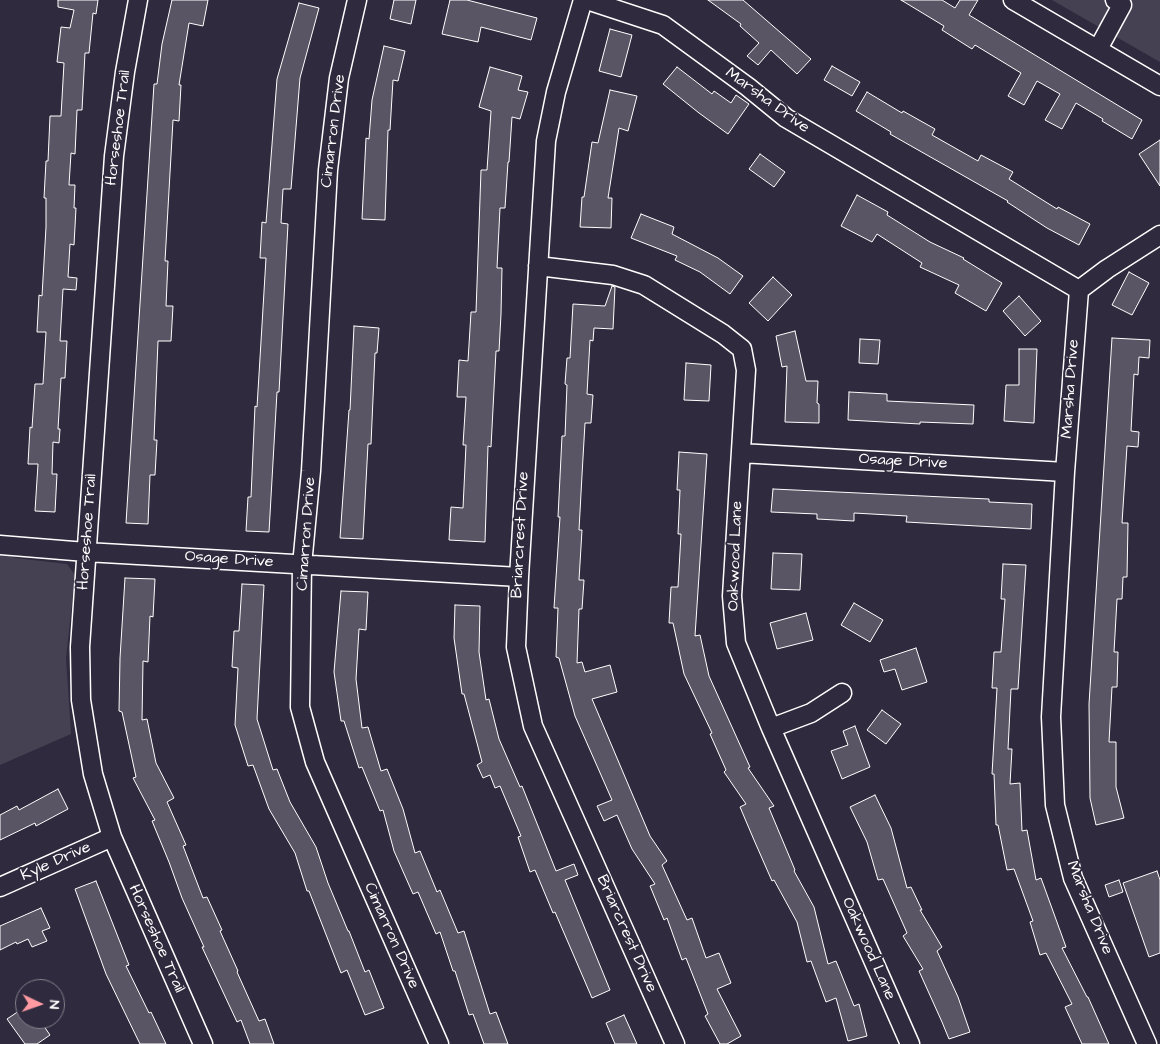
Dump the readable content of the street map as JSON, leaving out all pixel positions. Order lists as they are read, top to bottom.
{
  "streets": {
    "street": [
      "Marsha Drive",
      "Horseshoe Trail",
      "Cimarron Drive",
      "Osage Drive",
      "Briarcrest Drive",
      "Oakwood Lane",
      "Kyle Drive"
    ]
  },
  "crossings": [
    ["Marsha Drive", "Osage Drive"],
    ["Horseshoe Trail", "Osage Drive"],
    ["Horseshoe Trail", "Kyle Drive"],
    ["Cimarron Drive", "Osage Drive"],
    ["Osage Drive", "Briarcrest Drive"],
    ["Osage Drive", "Oakwood Lane"],
    ["Briarcrest Drive", "Oakwood Lane"]
  ],
  "north": "right"
}
